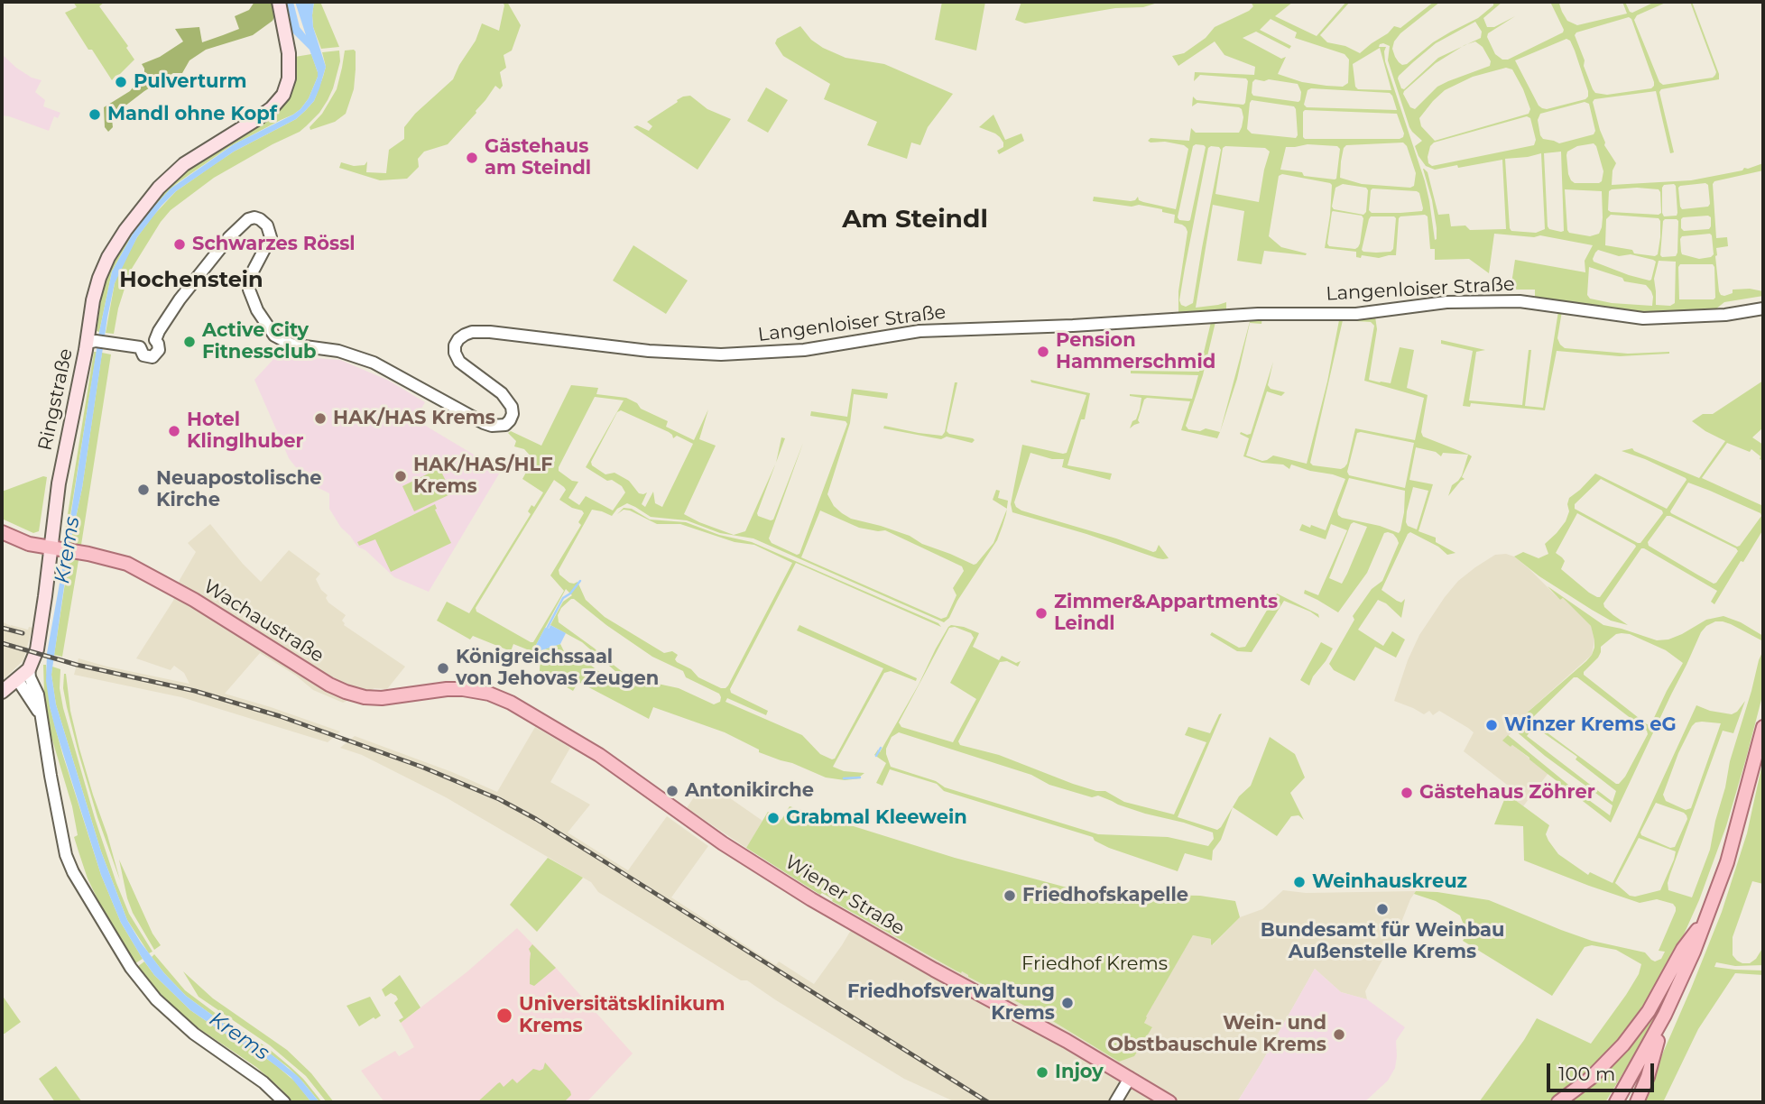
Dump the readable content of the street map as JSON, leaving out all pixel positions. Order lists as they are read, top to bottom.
{
  "streets": {
    "main road": ["Ringstraße", "Wachaustraße", "Wiener Straße"],
    "street": ["Langenloiser Straße"]
  },
  "crossings": [
    ["Langenloiser Straße", "Ringstraße"],
    ["Ringstraße", "Wachaustraße"],
    ["Wachaustraße", "Wiener Straße"]
  ],
  "districts": ["Am Steindl", "Hochenstein"],
  "water": ["Krems"],
  "parks": ["Friedhof Krems"],
  "places": [
    "Pulverturm",
    "Mandl ohne Kopf",
    "Gästehaus am Steindl",
    "Schwarzes Rössl",
    "Active City Fitnessclub",
    "Pension Hammerschmid",
    "HAK/HAS Krems",
    "Hotel Klinglhuber",
    "HAK/HAS/HLF Krems",
    "Neuapostolische Kirche",
    "Zimmer&Appartments Leindl",
    "Königreichssaal von Jehovas Zeugen",
    "Winzer Krems eG",
    "Antonikirche",
    "Gästehaus Zöhrer",
    "Grabmal Kleewein",
    "Weinhauskreuz",
    "Friedhofskapelle",
    "Bundesamt für Weinbau Außenstelle Krems",
    "Friedhofsverwaltung Krems",
    "Universitätsklinikum Krems",
    "Wein- und Obstbauschule Krems",
    "Injoy"
  ],
  "scale_bar": "100 m"
}
